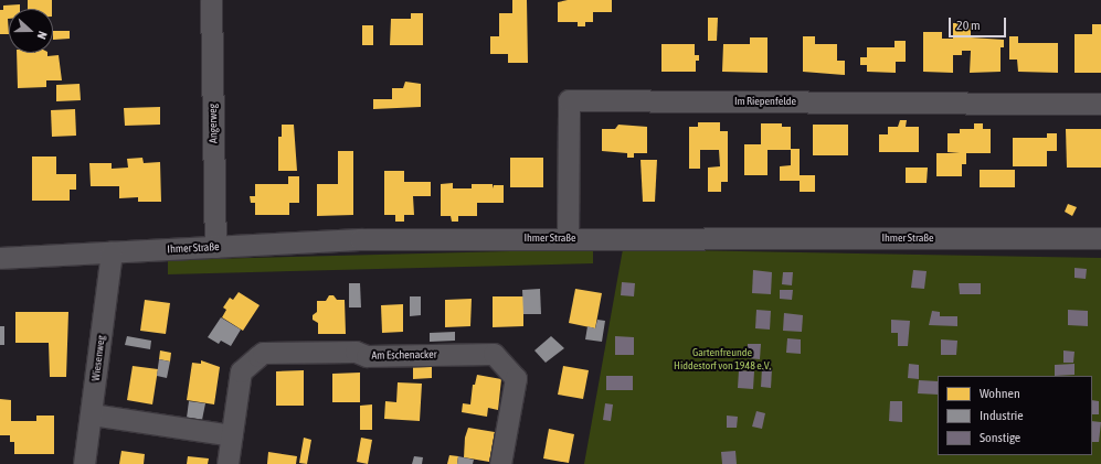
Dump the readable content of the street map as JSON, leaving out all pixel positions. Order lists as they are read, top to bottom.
{
  "streets": {
    "street": [
      "Im Riepenfelde",
      "Angerweg",
      "Ihmer Straße",
      "Am Eschenacker",
      "Wiesenweg"
    ]
  },
  "crossings": [
    ["Im Riepenfelde", "Ihmer Straße"],
    ["Angerweg", "Ihmer Straße"],
    ["Ihmer Straße", "Wiesenweg"]
  ],
  "parks": ["Gartenfreunde Hiddestorf von 1948 e.V."],
  "legend": ["Wohnen", "Industrie", "Sonstige"],
  "scale_bar": "20 m",
  "north": "right"
}
